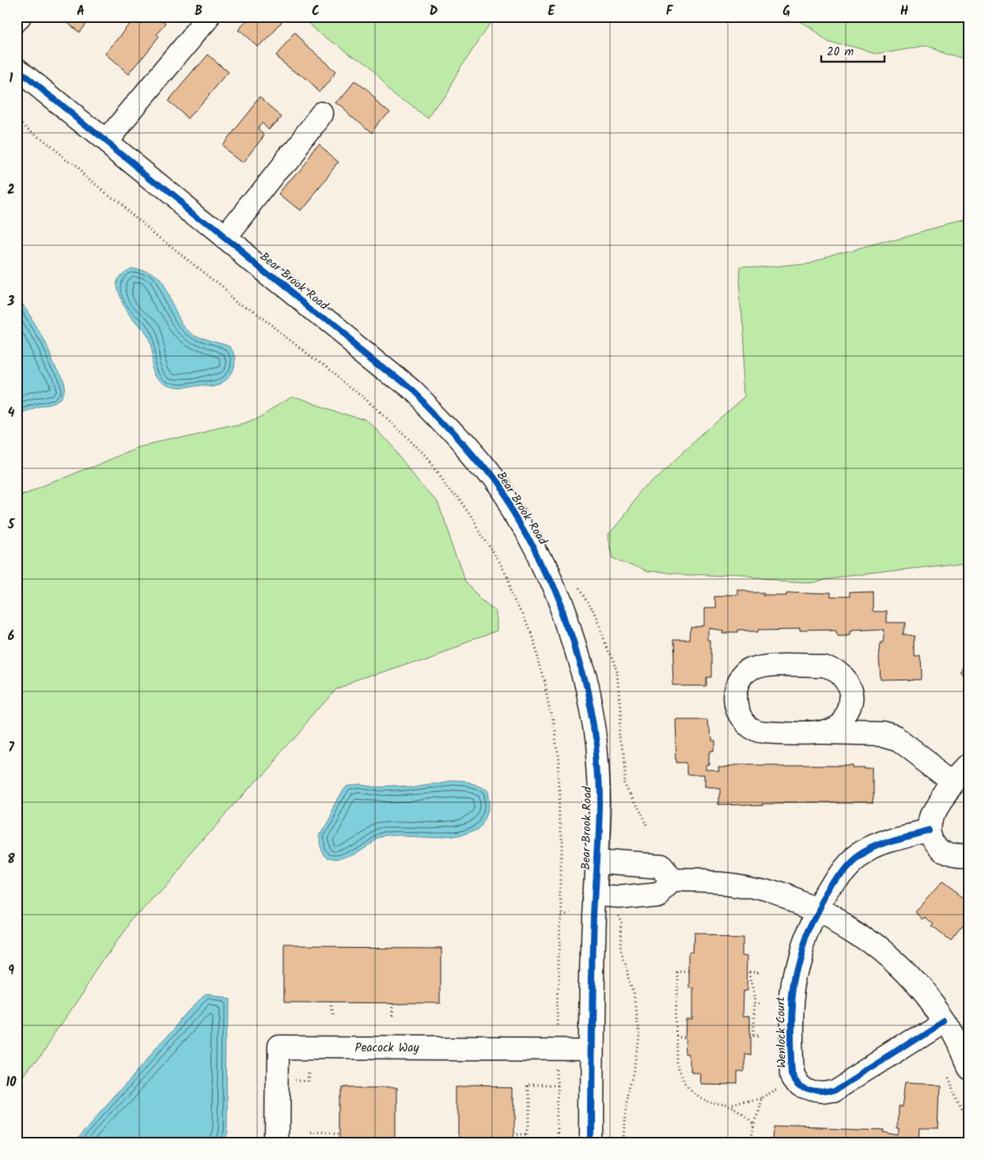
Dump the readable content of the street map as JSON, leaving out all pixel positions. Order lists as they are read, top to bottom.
{
  "streets": {
    "street": ["Bear Brook Road", "Wenlock Court", "Peacock Way"]
  },
  "crossings": [
    ["Bear Brook Road", "Peacock Way"]
  ],
  "scale_bar": "20 m",
  "grid": {
    "columns": [
      "A",
      "B",
      "C",
      "D",
      "E",
      "F",
      "G",
      "H"
    ],
    "rows": [
      "1",
      "2",
      "3",
      "4",
      "5",
      "6",
      "7",
      "8",
      "9",
      "10"
    ]
  }
}
